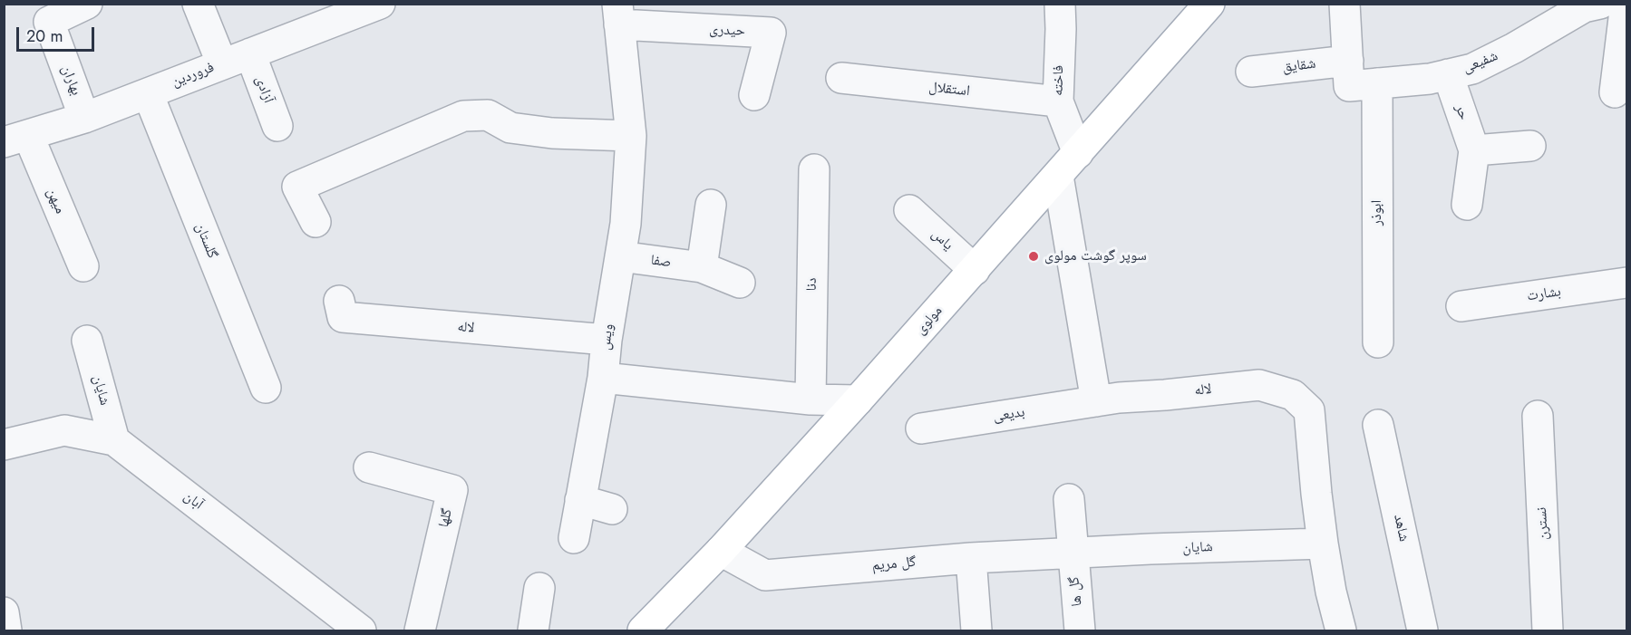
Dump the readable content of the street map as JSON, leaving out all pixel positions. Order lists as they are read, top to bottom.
{
  "streets": {
    "main road": ["مولوی"],
    "street": [
      "حیدری",
      "شفیعی",
      "شقایق",
      "فروردین",
      "بهاران",
      "فاخته",
      "آزادی",
      "استقلال",
      "حر",
      "میهن",
      "ابوذر",
      "یاس",
      "گلستان",
      "صفا",
      "دنا",
      "بشارت",
      "لاله",
      "ویس",
      "شایان",
      "بدیعی",
      "آبان",
      "گلها",
      "نسترن",
      "شاهد",
      "گل مریم",
      "گل ها"
    ]
  },
  "crossings": [
    ["حیدری", "ویس"],
    ["شفیعی", "شقایق"],
    ["شفیعی", "حر"],
    ["شفیعی", "ابوذر"],
    ["شقایق", "ابوذر"],
    ["فروردین", "بهاران"],
    ["فروردین", "آزادی"],
    ["فروردین", "میهن"],
    ["فروردین", "گلستان"],
    ["فاخته", "استقلال"],
    ["فاخته", "مولوی"],
    ["یاس", "مولوی"],
    ["صفا", "ویس"],
    ["مولوی", "گل مریم"],
    ["لاله", "ویس"],
    ["لاله", "شایان"],
    ["لاله", "بدیعی"],
    ["شایان", "آبان"],
    ["شایان", "گل مریم"],
    ["شایان", "گل ها"],
    ["گل مریم", "گل ها"]
  ],
  "places": ["سوپر گوشت مولوی"],
  "scale_bar": "20 m"
}
